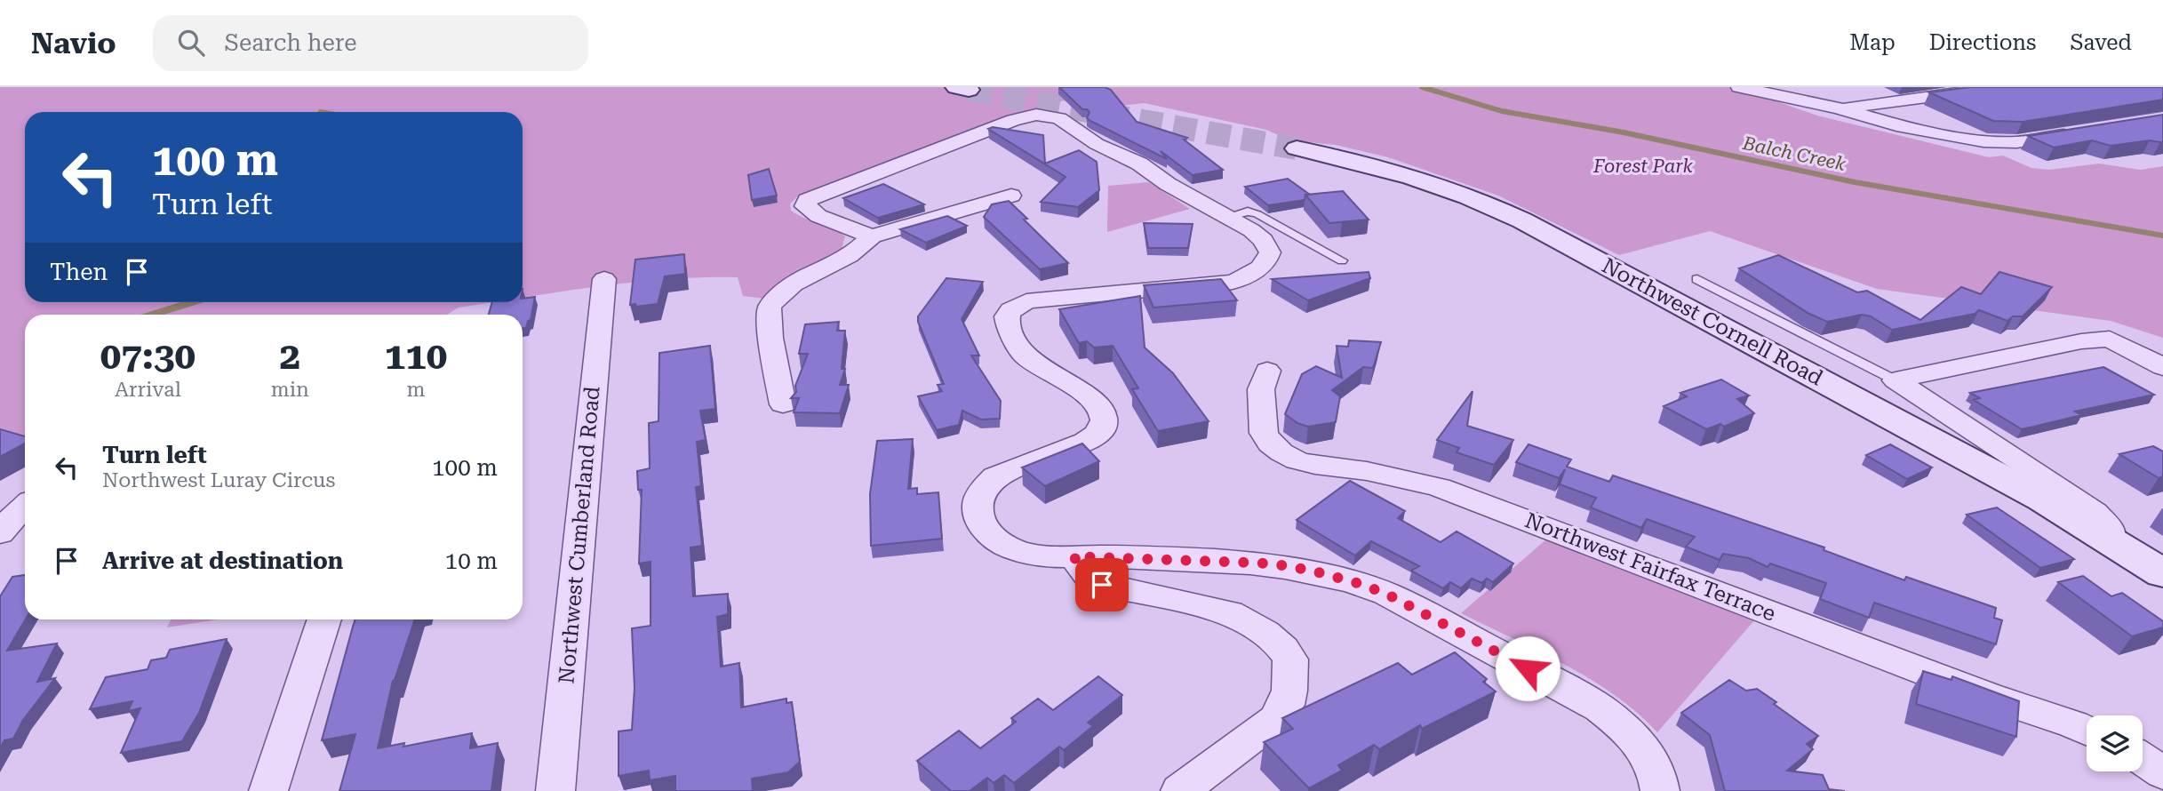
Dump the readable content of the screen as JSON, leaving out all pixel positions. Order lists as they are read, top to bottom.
{
  "streets": {
    "main road": ["Northwest Cornell Road"],
    "street": ["Northwest Cumberland Road", "Northwest Fairfax Terrace"]
  },
  "water": ["Balch Creek"],
  "parks": ["Forest Park"],
  "page": {
    "header": "Navio",
    "search": "Search here",
    "nav": ["Map", "Directions", "Saved"],
    "turn": ["100 m", "Turn left"],
    "then": "Then",
    "eta": [
      "07:30",
      "Arrival",
      "2",
      "min",
      "110",
      "m"
    ],
    "list": [
      {
        "name": "Turn left",
        "note": "Northwest Luray Circus",
        "value": "100 m"
      },
      {
        "name": "Arrive at destination",
        "value": "10 m"
      }
    ]
  }
}
